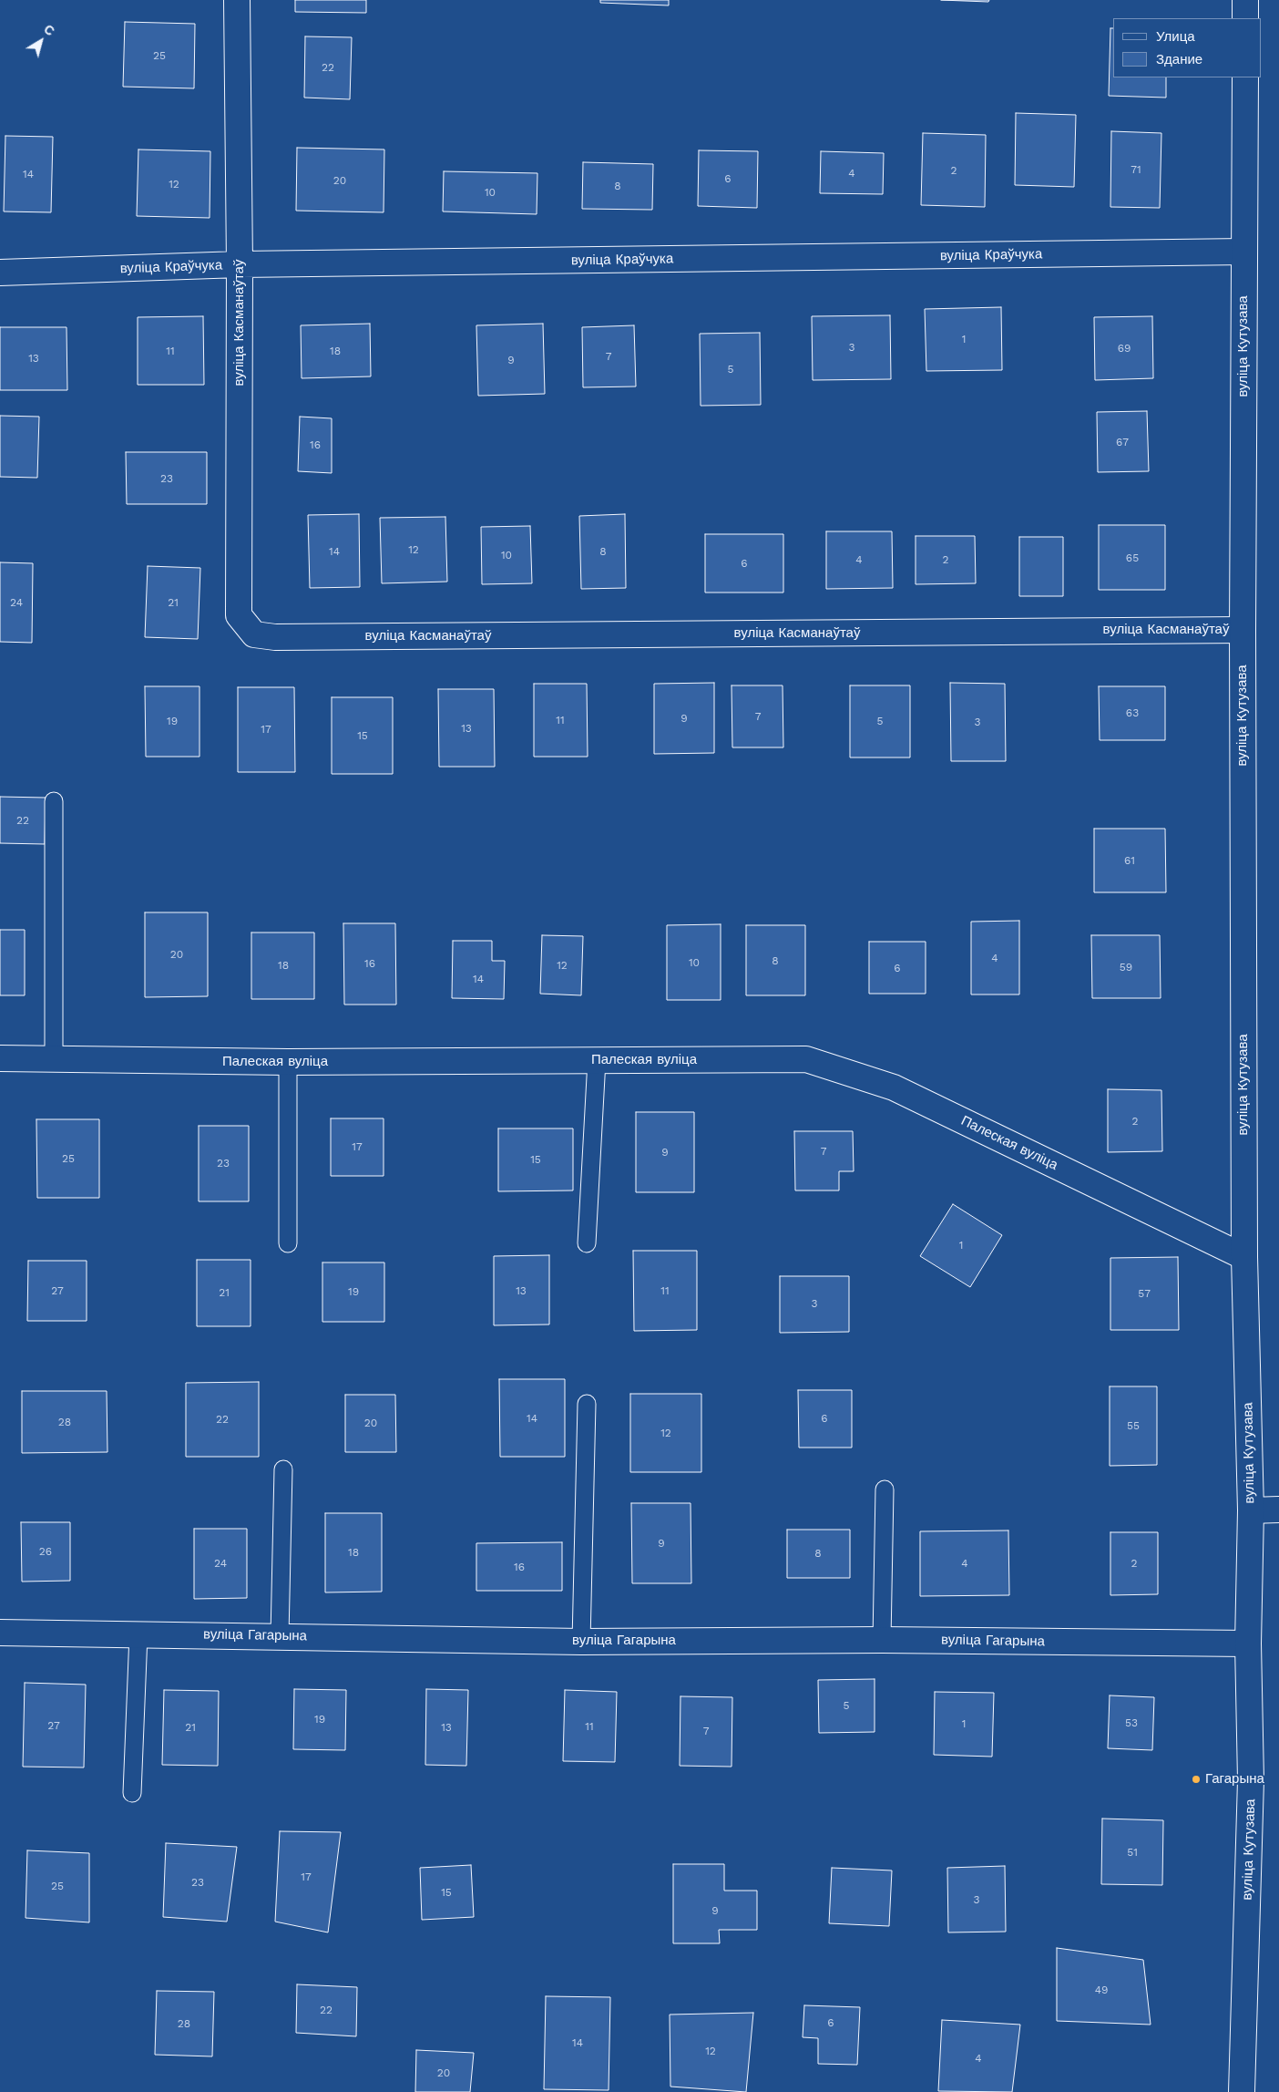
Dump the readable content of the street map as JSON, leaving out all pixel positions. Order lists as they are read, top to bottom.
{
  "streets": {
    "street": [
      "вуліца Краўчука",
      "вуліца Касманаўтаў",
      "вуліца Кутузава",
      "Палеская вуліца",
      "вуліца Гагарына"
    ]
  },
  "crossings": [
    ["вуліца Краўчука", "вуліца Касманаўтаў"],
    ["вуліца Краўчука", "вуліца Кутузава"],
    ["вуліца Касманаўтаў", "вуліца Кутузава"],
    ["вуліца Кутузава", "Палеская вуліца"],
    ["вуліца Кутузава", "вуліца Гагарына"]
  ],
  "places": ["Гагарына"],
  "house_numbers": [
    "25",
    "22",
    "71",
    "2",
    "4",
    "14",
    "6",
    "20",
    "12",
    "8",
    "10",
    "1",
    "3",
    "69",
    "11",
    "18",
    "7",
    "13",
    "9",
    "5",
    "67",
    "16",
    "23",
    "12",
    "14",
    "8",
    "10",
    "65",
    "4",
    "2",
    "6",
    "24",
    "21",
    "63",
    "7",
    "9",
    "11",
    "19",
    "5",
    "3",
    "13",
    "17",
    "15",
    "22",
    "61",
    "20",
    "4",
    "8",
    "10",
    "16",
    "18",
    "12",
    "59",
    "6",
    "14",
    "2",
    "17",
    "7",
    "9",
    "25",
    "15",
    "23",
    "1",
    "27",
    "13",
    "11",
    "19",
    "21",
    "57",
    "3",
    "14",
    "6",
    "22",
    "28",
    "20",
    "55",
    "12",
    "9",
    "26",
    "18",
    "8",
    "24",
    "4",
    "2",
    "16",
    "5",
    "19",
    "53",
    "1",
    "27",
    "11",
    "21",
    "13",
    "7",
    "51",
    "17",
    "23",
    "25",
    "15",
    "3",
    "9",
    "49",
    "22",
    "6",
    "28",
    "14",
    "12",
    "4",
    "20"
  ],
  "legend": ["Улица", "Здание"],
  "north": "top right"
}
